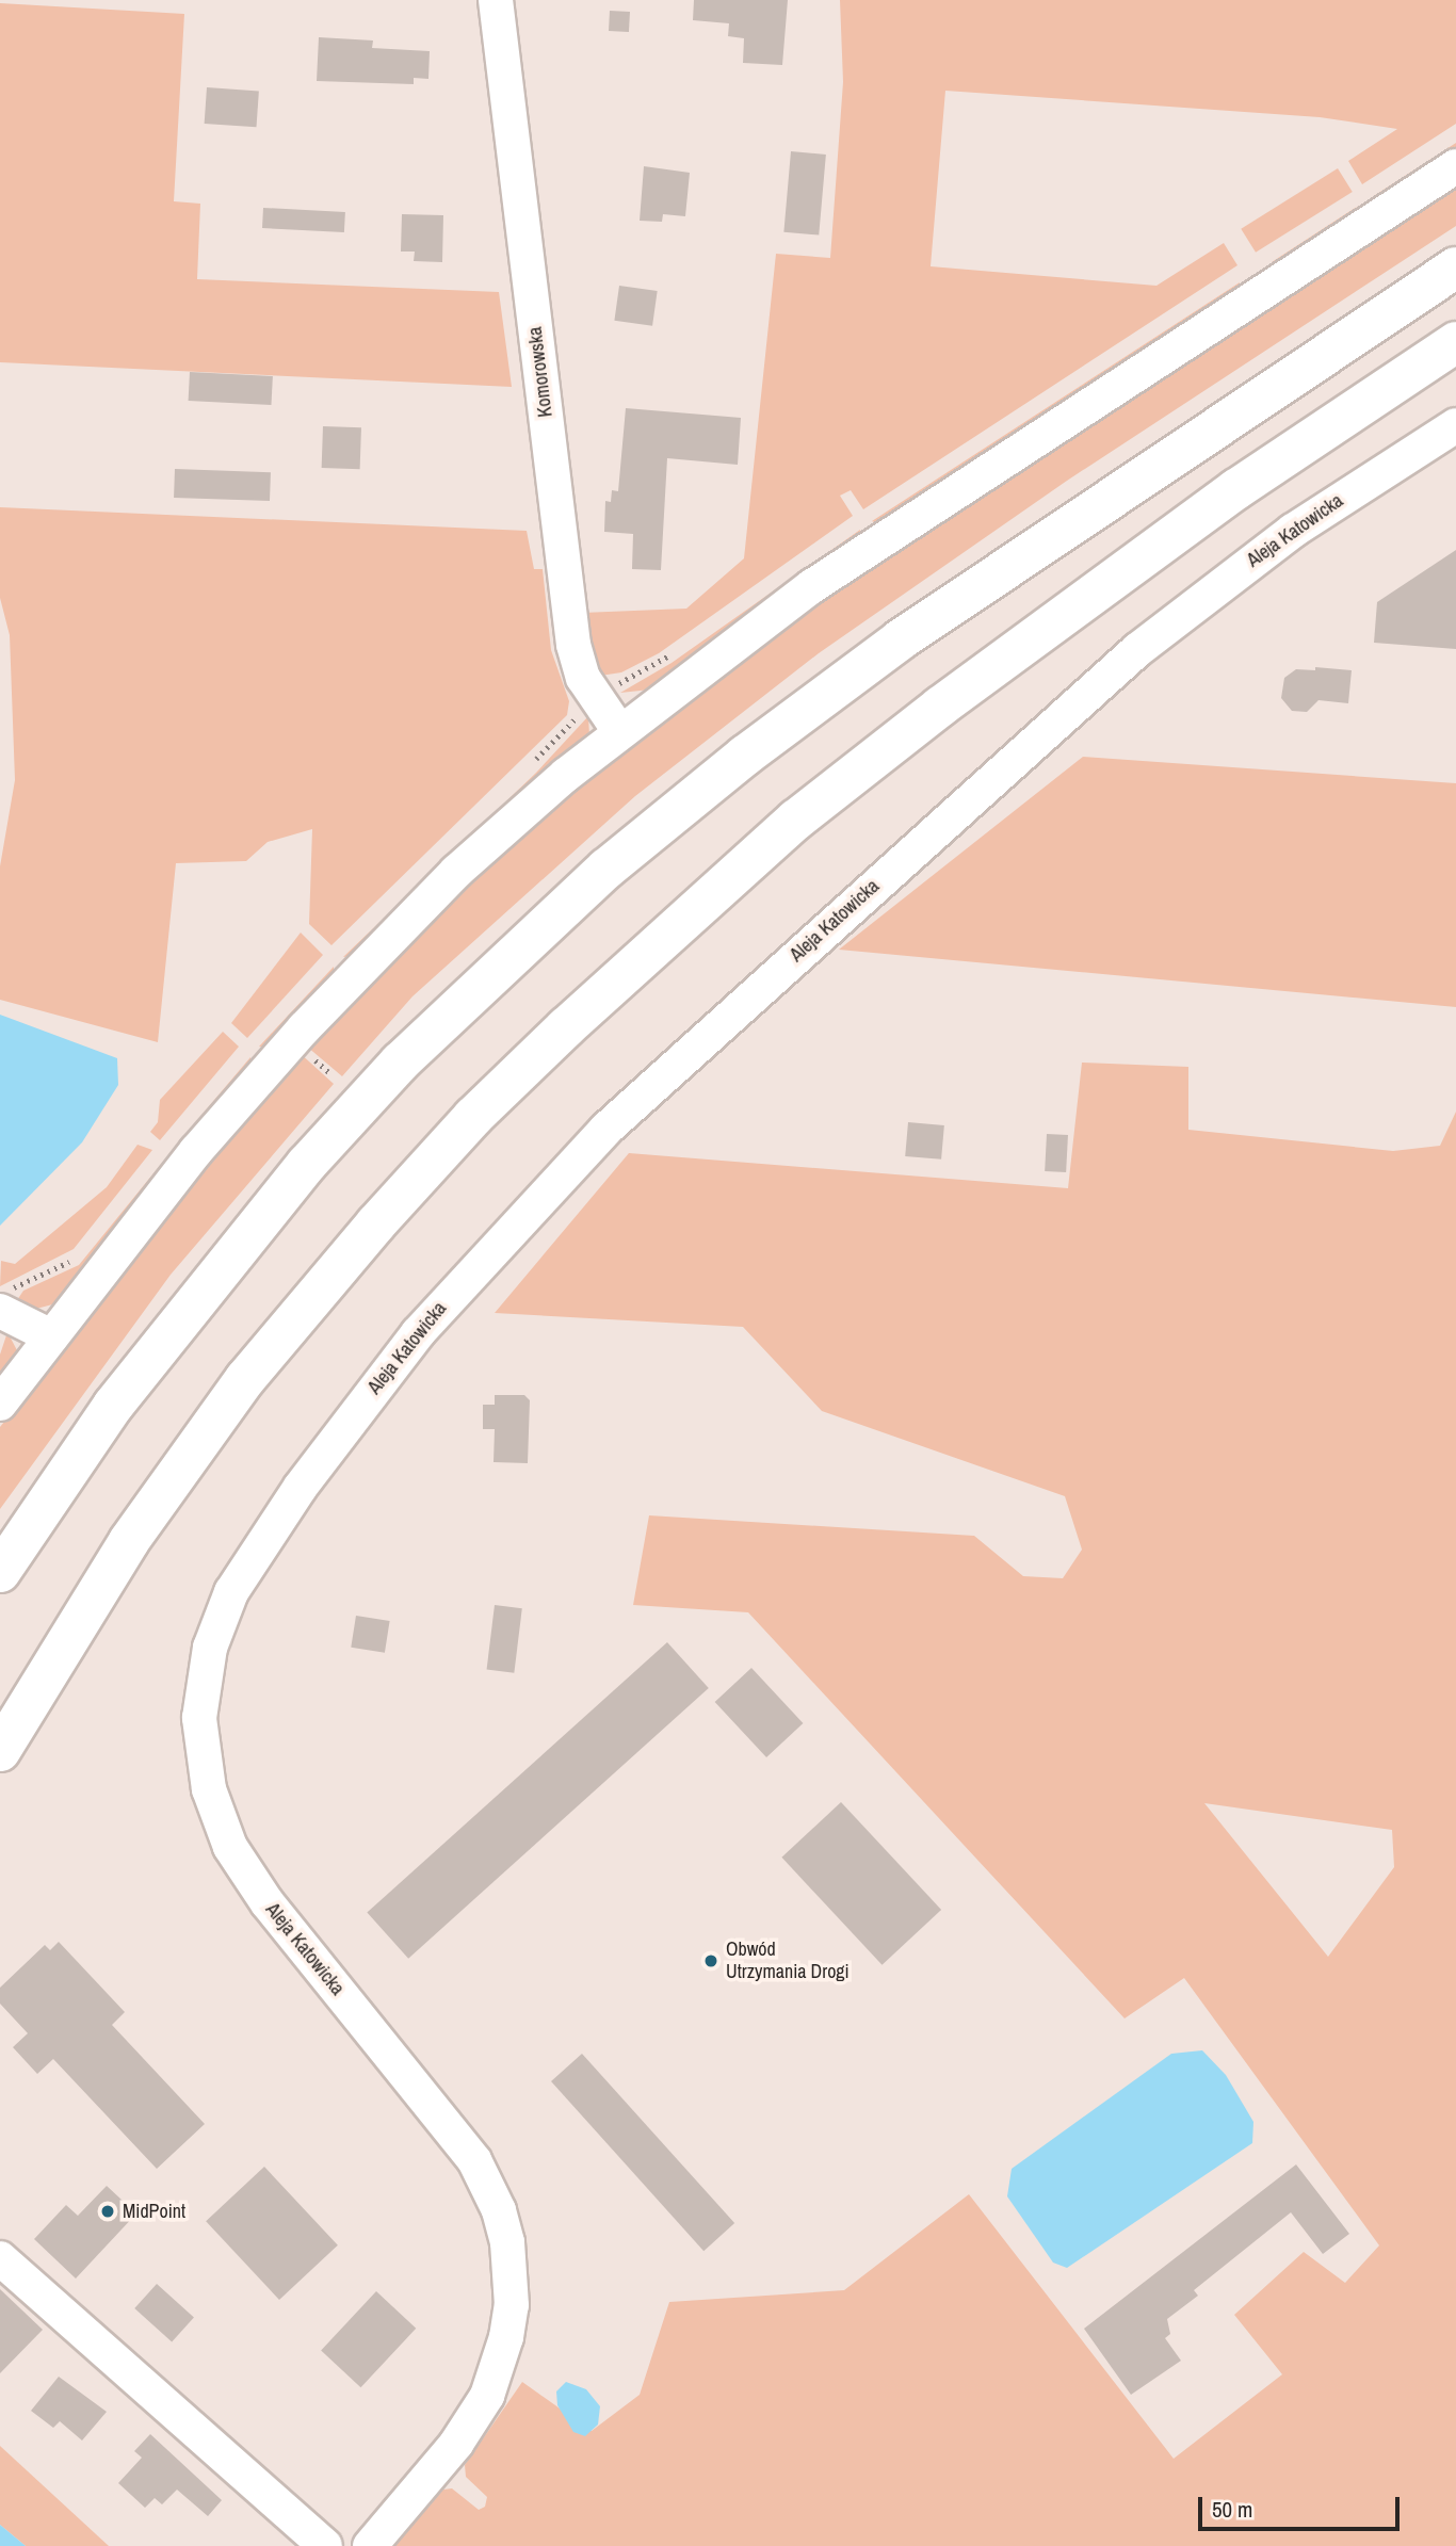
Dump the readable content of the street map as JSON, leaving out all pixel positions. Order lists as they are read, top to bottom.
{
  "streets": {
    "street": ["Komorowska", "Aleja Katowicka"]
  },
  "places": ["Obwód Utrzymania Drogi", "MidPoint"],
  "scale_bar": "50 m"
}
